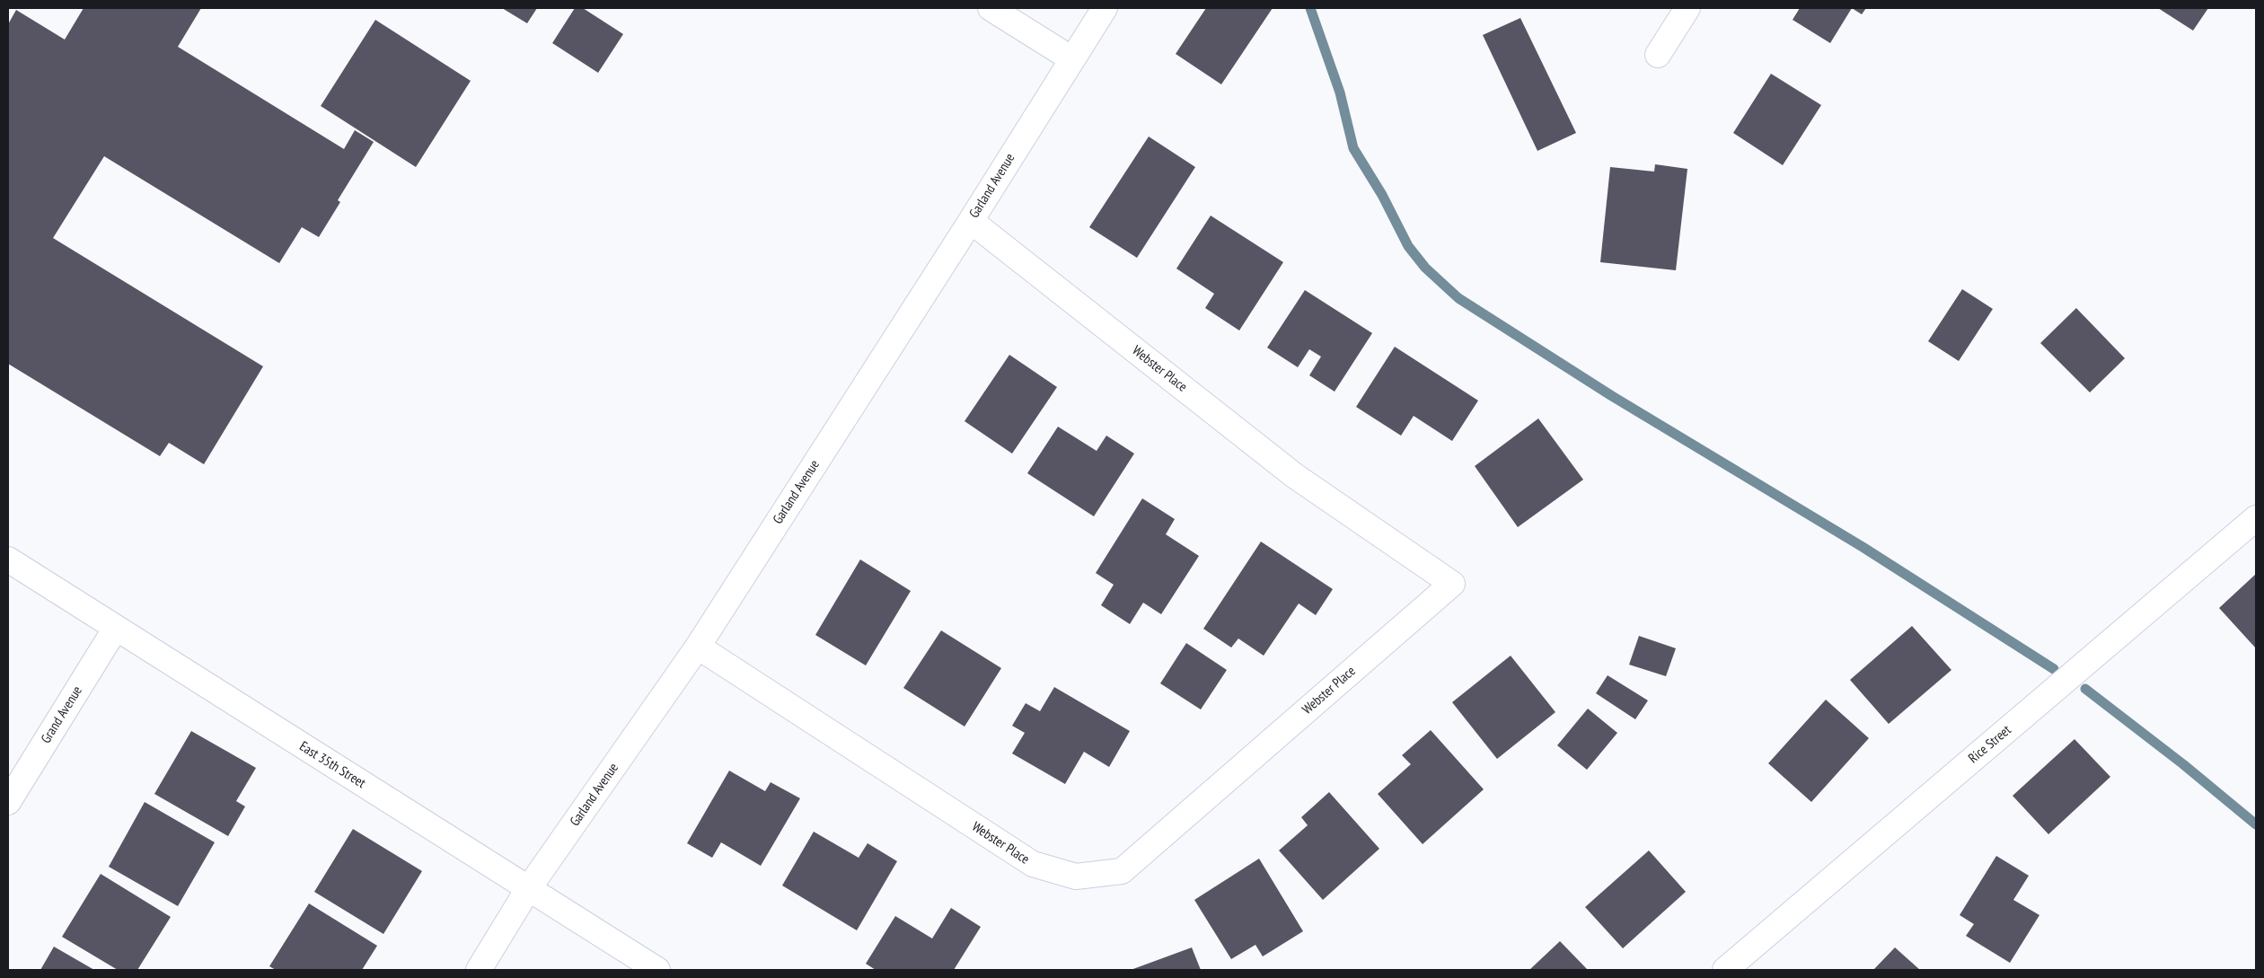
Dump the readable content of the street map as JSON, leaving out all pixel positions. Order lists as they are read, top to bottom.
{
  "streets": {
    "street": [
      "Garland Avenue",
      "Webster Place",
      "Grand Avenue",
      "Rice Street",
      "East 35th Street"
    ]
  },
  "crossings": [
    ["Garland Avenue", "Webster Place"],
    ["Garland Avenue", "East 35th Street"],
    ["Grand Avenue", "East 35th Street"]
  ]
}
